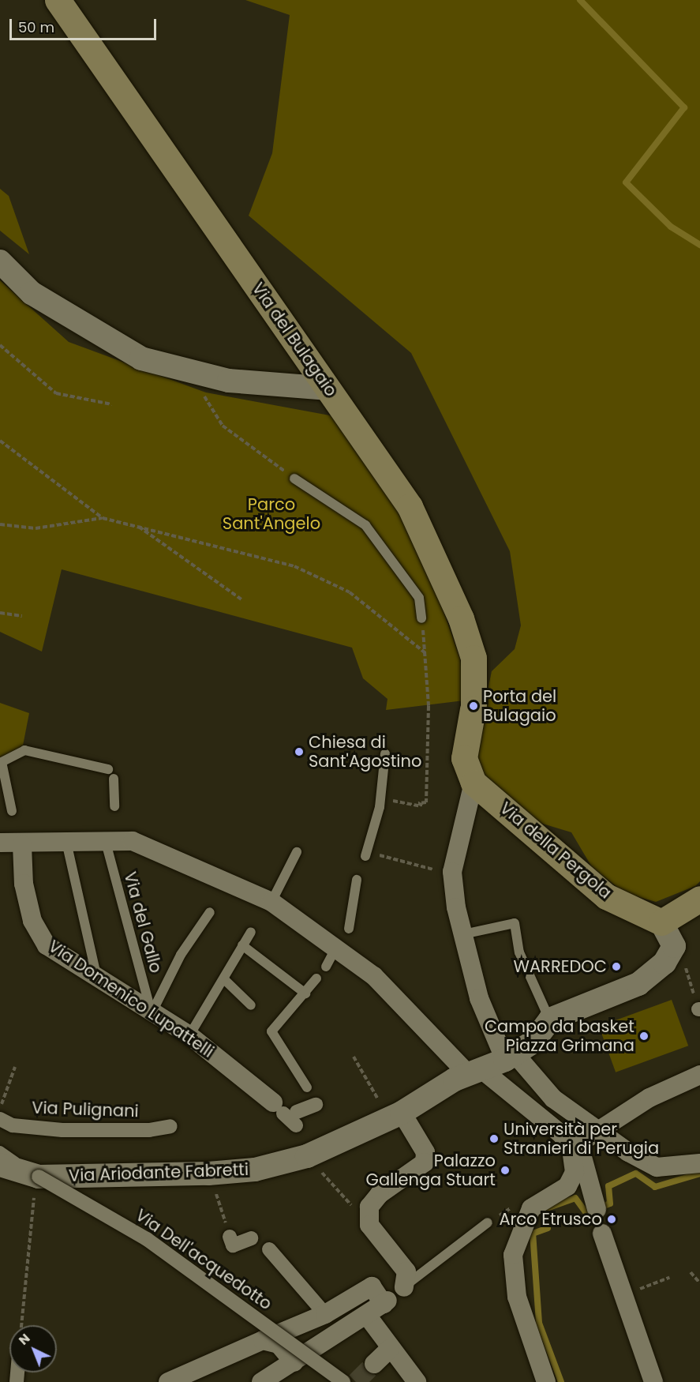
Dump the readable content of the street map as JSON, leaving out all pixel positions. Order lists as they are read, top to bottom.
{
  "streets": {
    "main road": ["Via del Bulagaio", "Via della Pergola"],
    "street": [
      "Via Domenico Lupattelli",
      "Via Pulignani",
      "Via Ariodante Fabretti",
      "Via Dell'acquedotto"
    ],
    "lane": ["Via del Gallo"]
  },
  "crossings": [
    ["Via del Bulagaio", "Via della Pergola"],
    ["Via del Gallo", "Via Domenico Lupattelli"],
    ["Via Ariodante Fabretti", "Via Dell'acquedotto"]
  ],
  "parks": ["Parco Sant'Angelo"],
  "places": [
    "Porta del Bulagaio",
    "Chiesa di Sant'Agostino",
    "WARREDOC",
    "Campo da basket Piazza Grimana",
    "Università per Stranieri di Perugia",
    "Palazzo Gallenga Stuart",
    "Arco Etrusco"
  ],
  "scale_bar": "50 m",
  "north": "top left"
}
